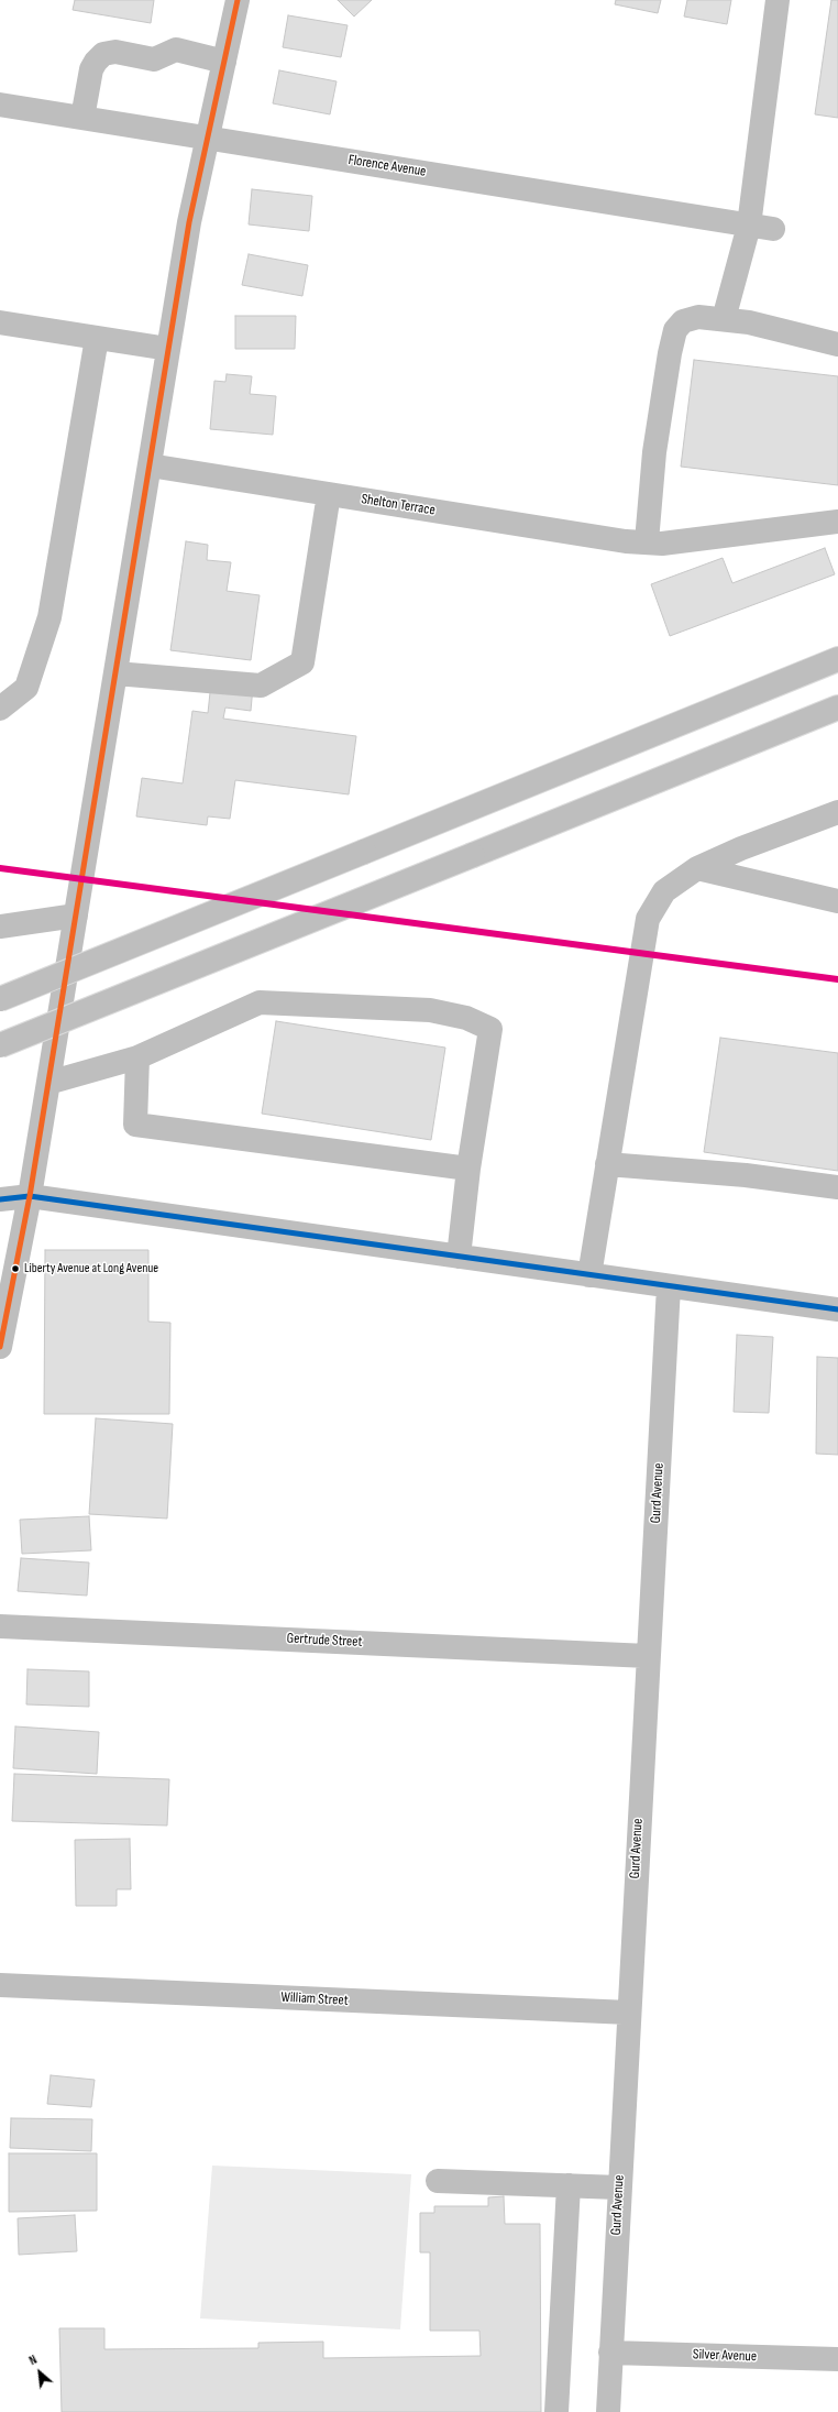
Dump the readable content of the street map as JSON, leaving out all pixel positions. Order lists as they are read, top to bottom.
{
  "streets": {
    "main road": [
      "Florence Avenue",
      "Shelton Terrace",
      "Gurd Avenue",
      "Gertrude Street",
      "William Street",
      "Silver Avenue"
    ]
  },
  "crossings": [
    ["Gurd Avenue", "Gertrude Street"],
    ["Gurd Avenue", "William Street"],
    ["Gurd Avenue", "Silver Avenue"]
  ],
  "places": ["Liberty Avenue at Long Avenue"],
  "north": "top left"
}
